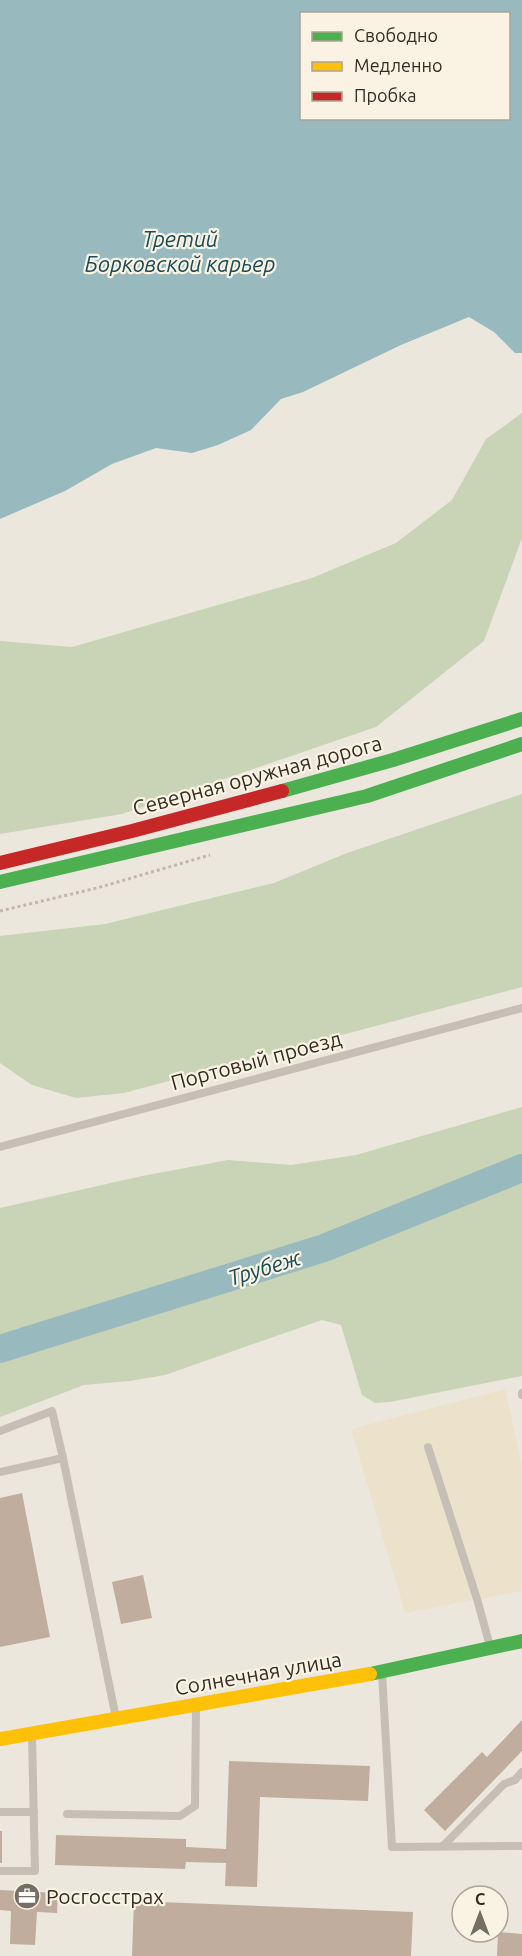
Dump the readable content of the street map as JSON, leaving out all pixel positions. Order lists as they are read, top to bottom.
{
  "streets": {
    "main road": ["Северная оружная дорога", "Солнечная улица"],
    "lane": ["Портовый проезд"]
  },
  "water": ["Третий Борковской карьер", "Трубеж"],
  "places": {
    "office": ["Росгосстрах"]
  },
  "legend": ["Свободно", "Медленно", "Пробка"],
  "north": "top"
}
